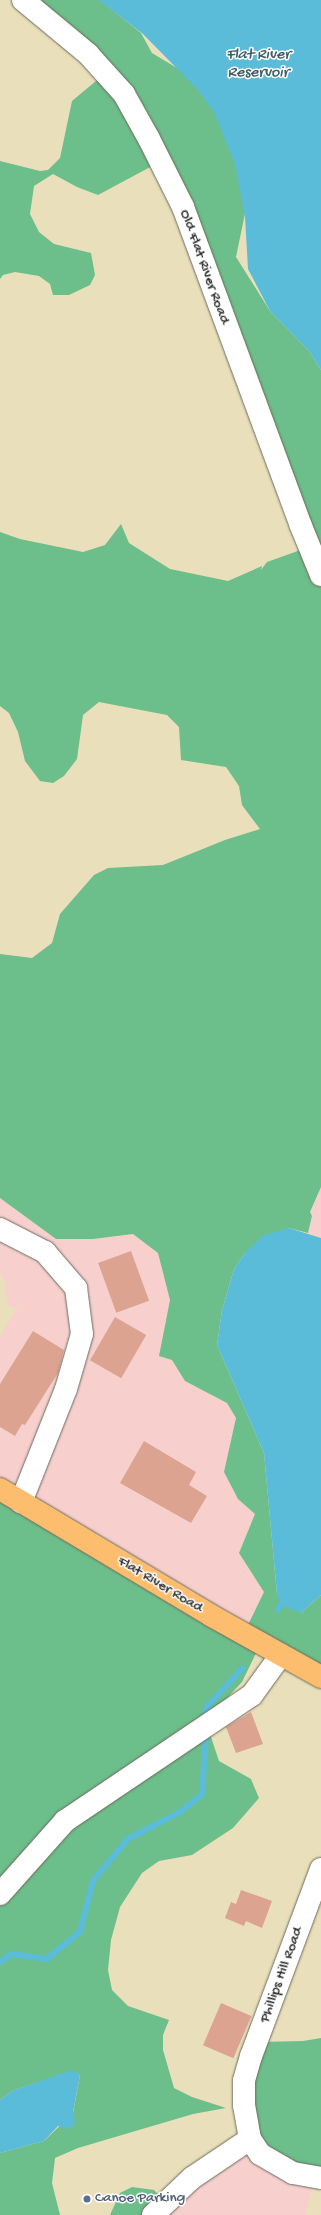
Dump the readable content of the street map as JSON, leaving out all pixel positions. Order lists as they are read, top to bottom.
{
  "streets": {
    "main road": ["Flat River Road"],
    "street": ["Old Flat River Road", "Phillips Hill Road"]
  },
  "water": ["Flat River Reservoir"],
  "places": ["Canoe Parking"]
}
